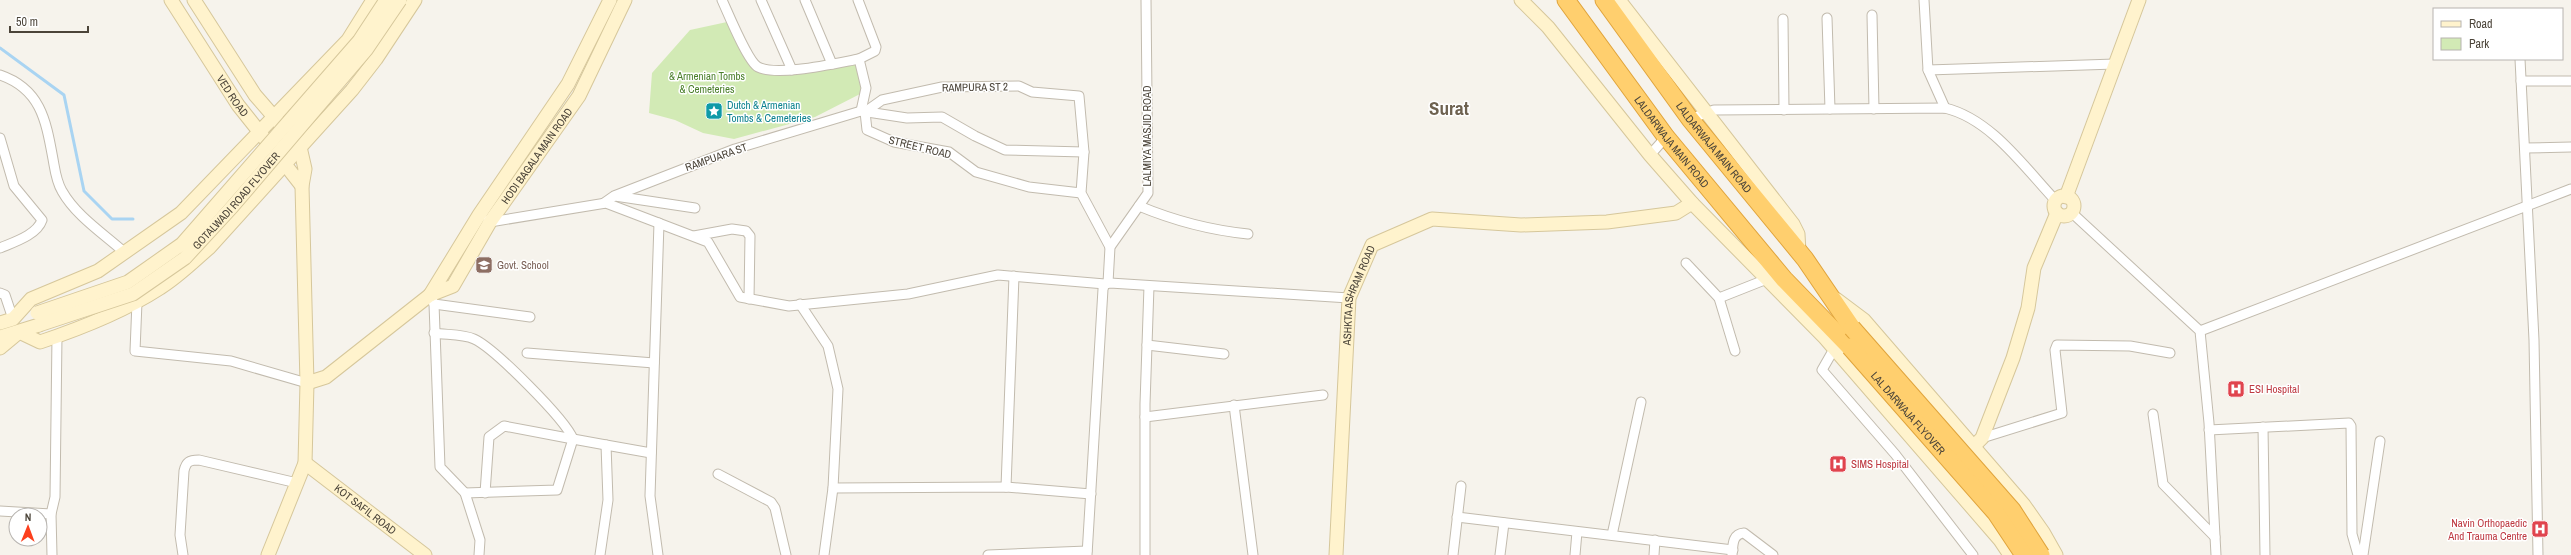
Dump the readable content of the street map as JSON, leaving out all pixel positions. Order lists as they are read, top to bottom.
{
  "streets": {
    "highway": ["LALDARWAJA MAIN ROAD", "LAL DARWAJA FLYOVER"],
    "main road": [
      "VED ROAD",
      "HODI BAGALA MAIN ROAD",
      "GOTALWADI ROAD FLYOVER",
      "ASHKTA ASHRAM ROAD",
      "KOT SAFIL ROAD"
    ],
    "street": [
      "RAMPURA ST 2",
      "LALMIYA MASJID ROAD",
      "STREET ROAD",
      "RAMPUARA ST"
    ]
  },
  "crossings": [
    ["RAMPURA ST 2", "STREET ROAD"],
    ["RAMPURA ST 2", "RAMPUARA ST"],
    ["VED ROAD", "HODI BAGALA MAIN ROAD"],
    ["VED ROAD", "KOT SAFIL ROAD"],
    ["LALDARWAJA MAIN ROAD", "LAL DARWAJA FLYOVER"],
    ["STREET ROAD", "RAMPUARA ST"]
  ],
  "districts": ["Surat"],
  "parks": ["& Armenian Tombs & Cemeteries"],
  "places": {
    "place": ["Dutch & Armenian Tombs & Cemeteries"],
    "school or university": ["Govt. School"],
    "hospital": ["ESI Hospital", "SIMS Hospital", "Navin Orthopaedic And Trauma Centre"]
  },
  "legend": ["Road", "Park"],
  "scale_bar": "50 m",
  "north": "top"
}
